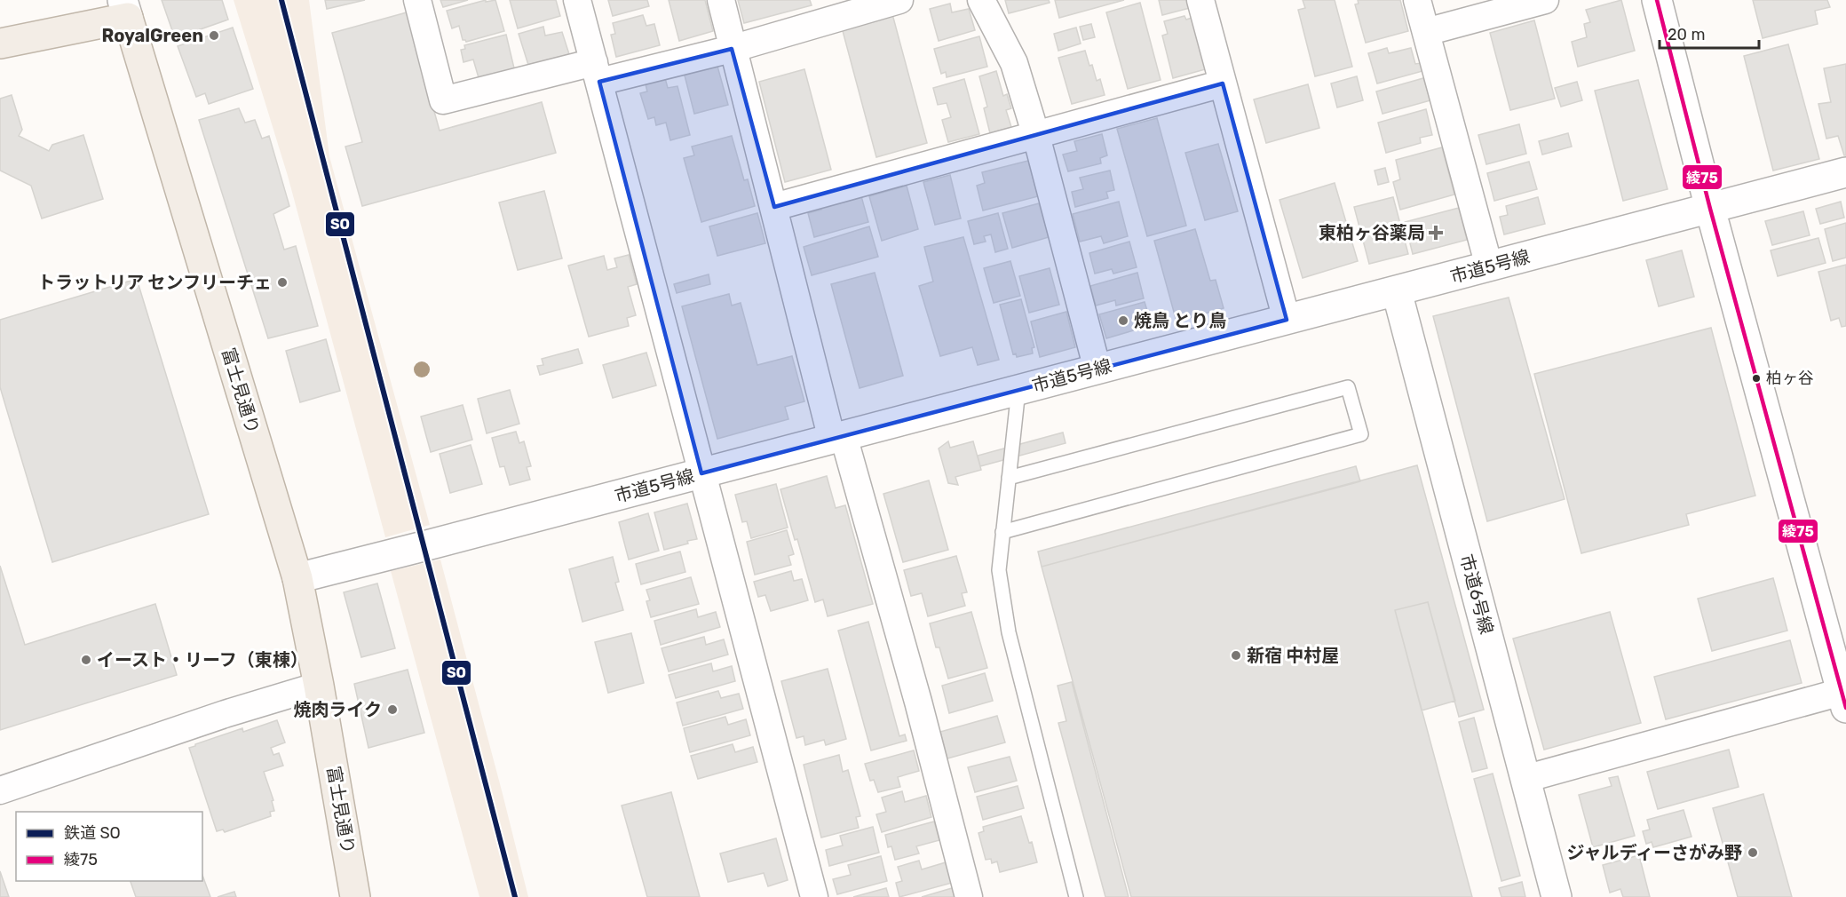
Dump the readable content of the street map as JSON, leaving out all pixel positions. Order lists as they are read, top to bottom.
{
  "streets": {
    "main road": ["富士見通り"],
    "street": ["市道5号線", "市道6号線"]
  },
  "crossings": [
    ["市道5号線", "富士見通り"],
    ["市道5号線", "市道6号線"]
  ],
  "places": {
    "other": [
      "RoyalGreen",
      "トラットリア センフリーチェ",
      "焼鳥 とり鳥",
      "柏ヶ谷",
      "新宿 中村屋",
      "イースト・リーフ（東棟）",
      "焼肉ライク",
      "ジャルディーさがみ野"
    ],
    "health": ["東柏ヶ谷薬局"]
  },
  "lines": ["rail line SO", "transit line 綾75"],
  "legend": ["鉄道 SO", "綾75"],
  "scale_bar": "20 m"
}
